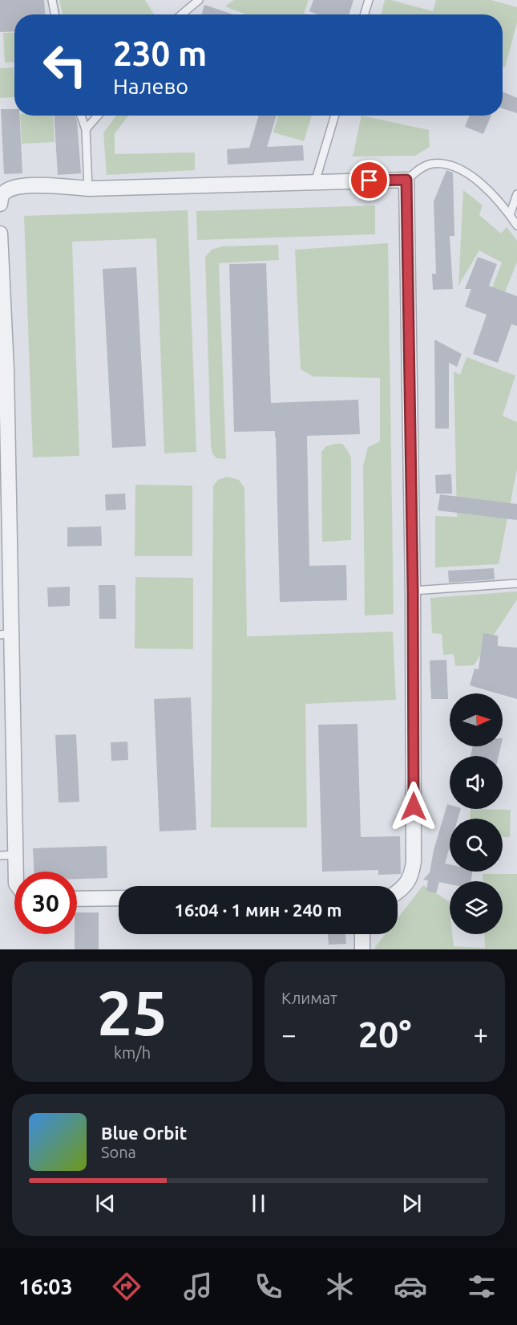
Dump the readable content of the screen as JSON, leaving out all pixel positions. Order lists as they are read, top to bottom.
{
  "north": "right",
  "page": {
    "turn": ["230 m", "Налево"],
    "limit": "30",
    "trip": "16:04 · 1 мин · 240 m",
    "tile": [
      ["25", "km/h"],
      "Климат"
    ],
    "heat": ["−", "20°", "+"],
    "song": ["Blue Orbit", "Sona"],
    "tabs": "16:03"
  }
}
